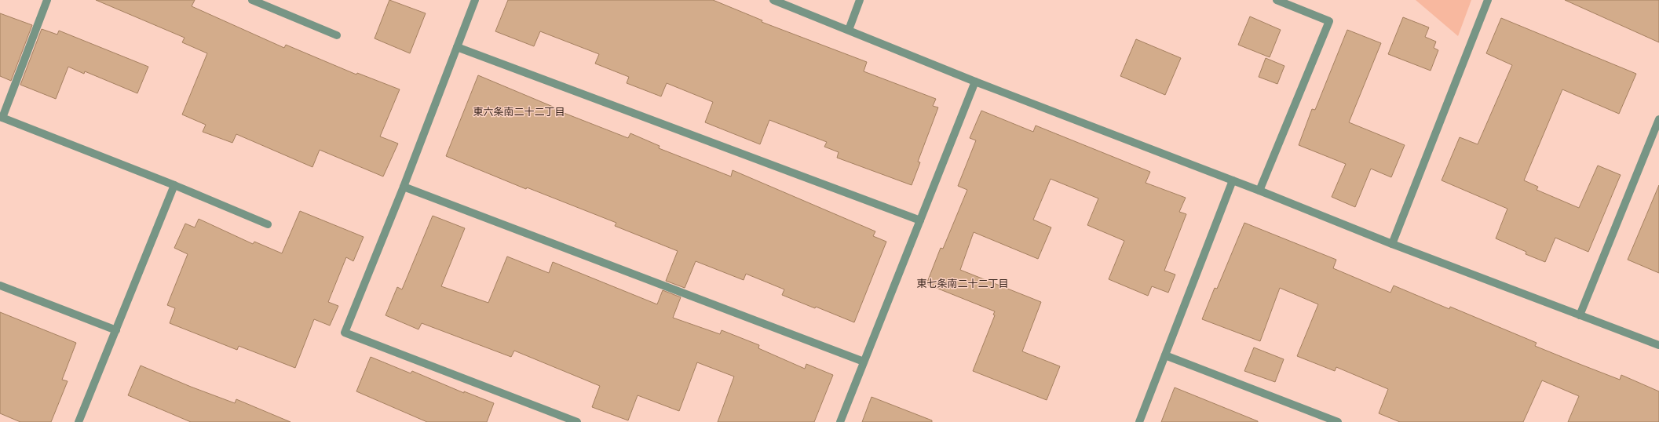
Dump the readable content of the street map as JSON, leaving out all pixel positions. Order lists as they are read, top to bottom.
{
  "districts": ["東六条南二十二丁目", "東七条南二十二丁目"]
}
